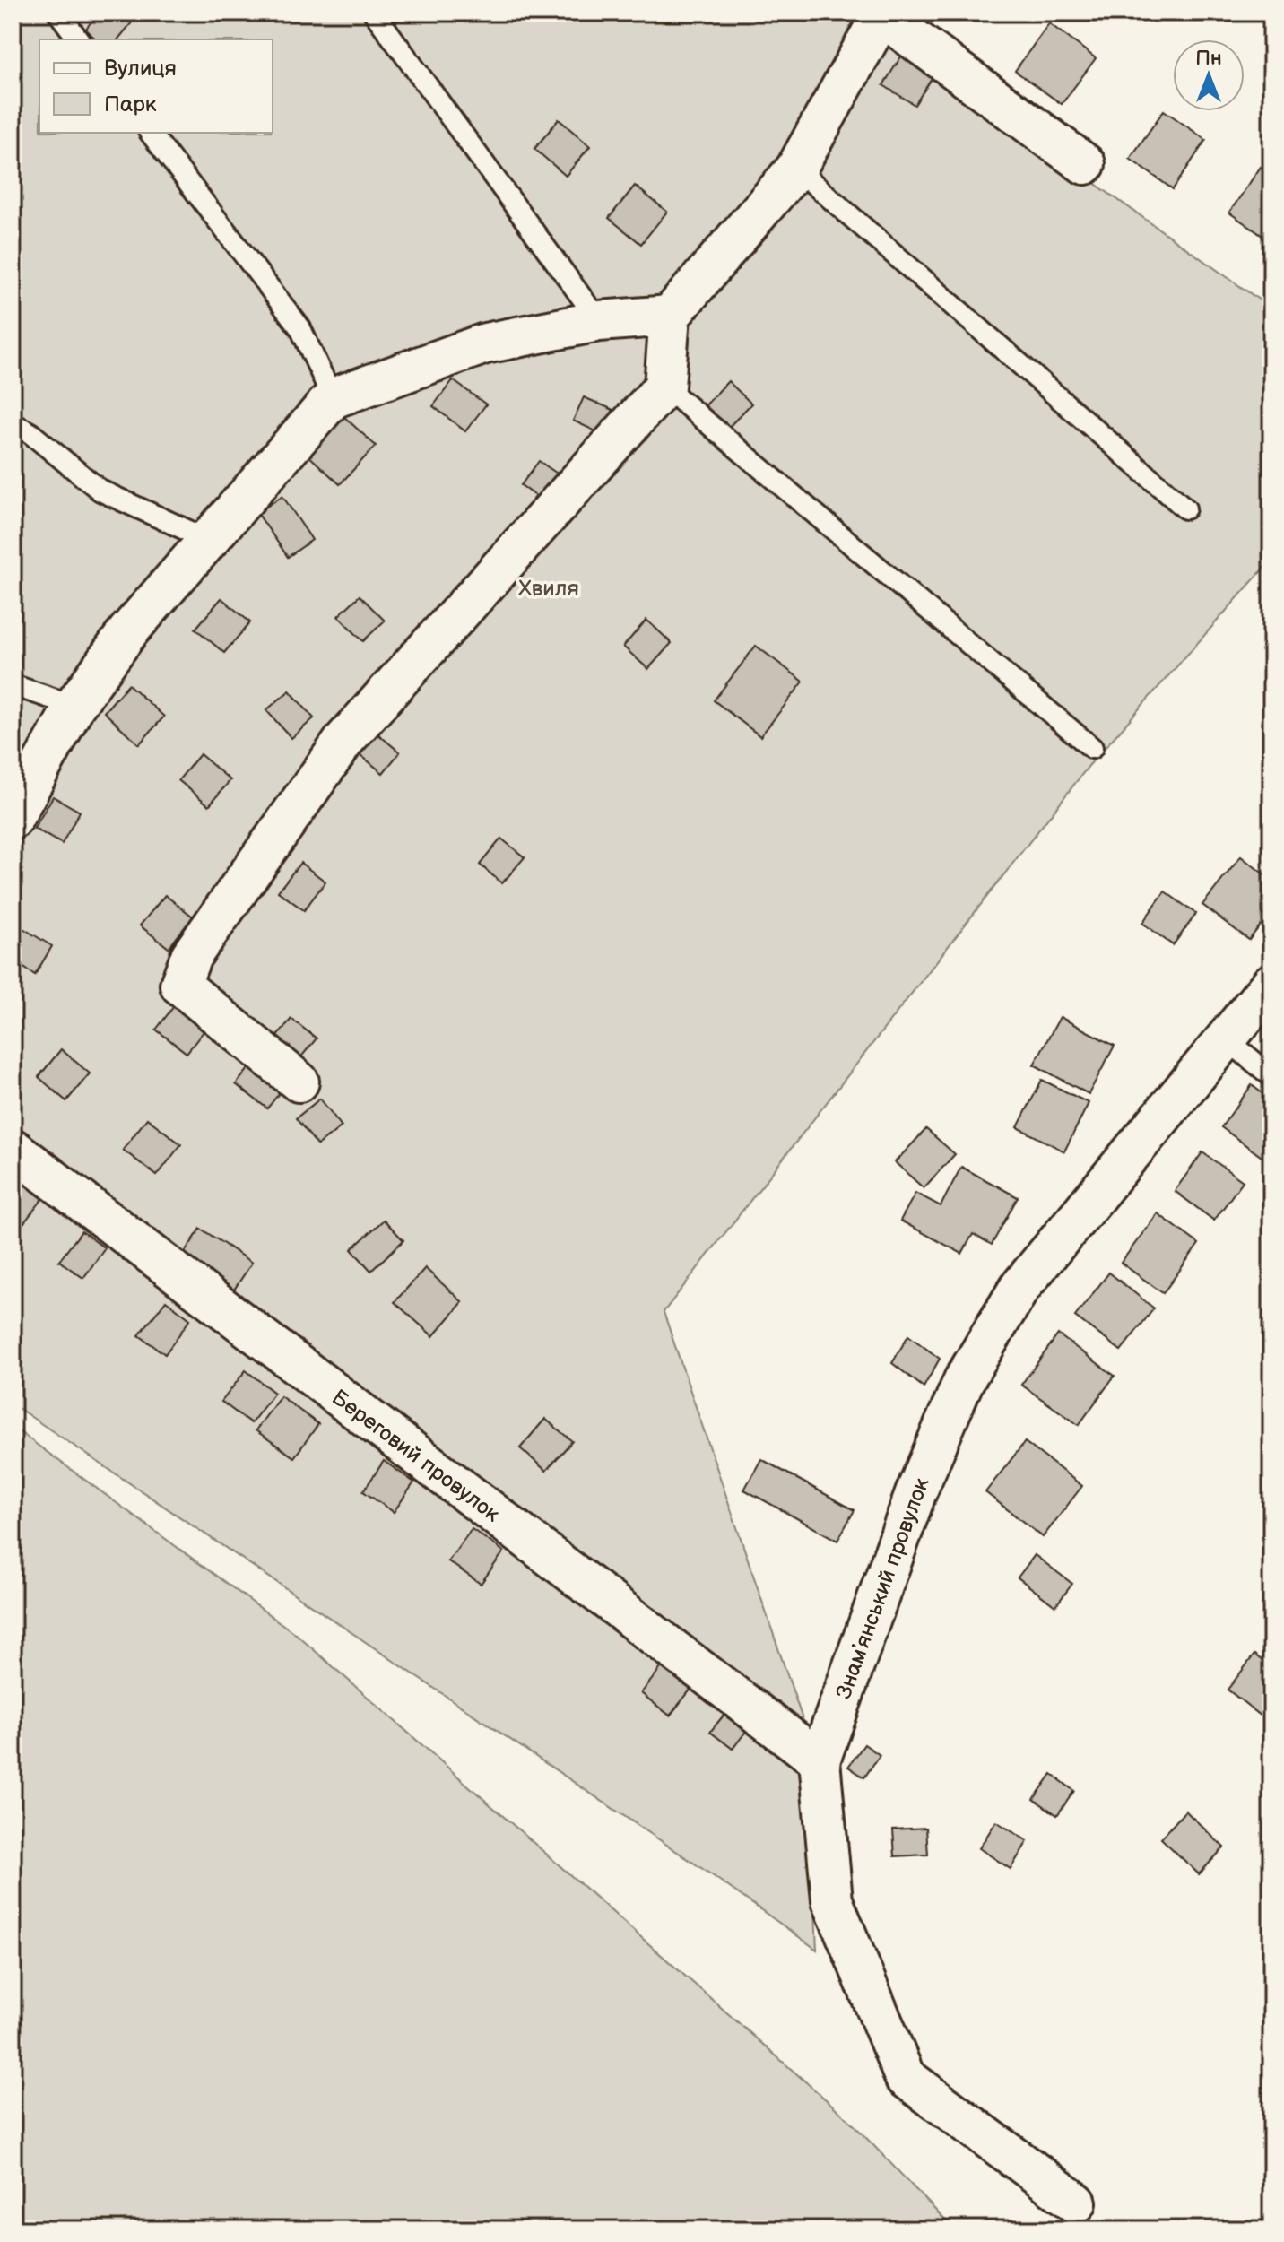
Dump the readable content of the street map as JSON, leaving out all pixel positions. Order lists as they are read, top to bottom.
{
  "streets": {
    "street": ["Береговий провулок", "Знамʼянський провулок"]
  },
  "crossings": [
    ["Береговий провулок", "Знамʼянський провулок"]
  ],
  "parks": ["Хвиля"],
  "legend": ["Вулиця", "Парк"],
  "north": "top"
}
